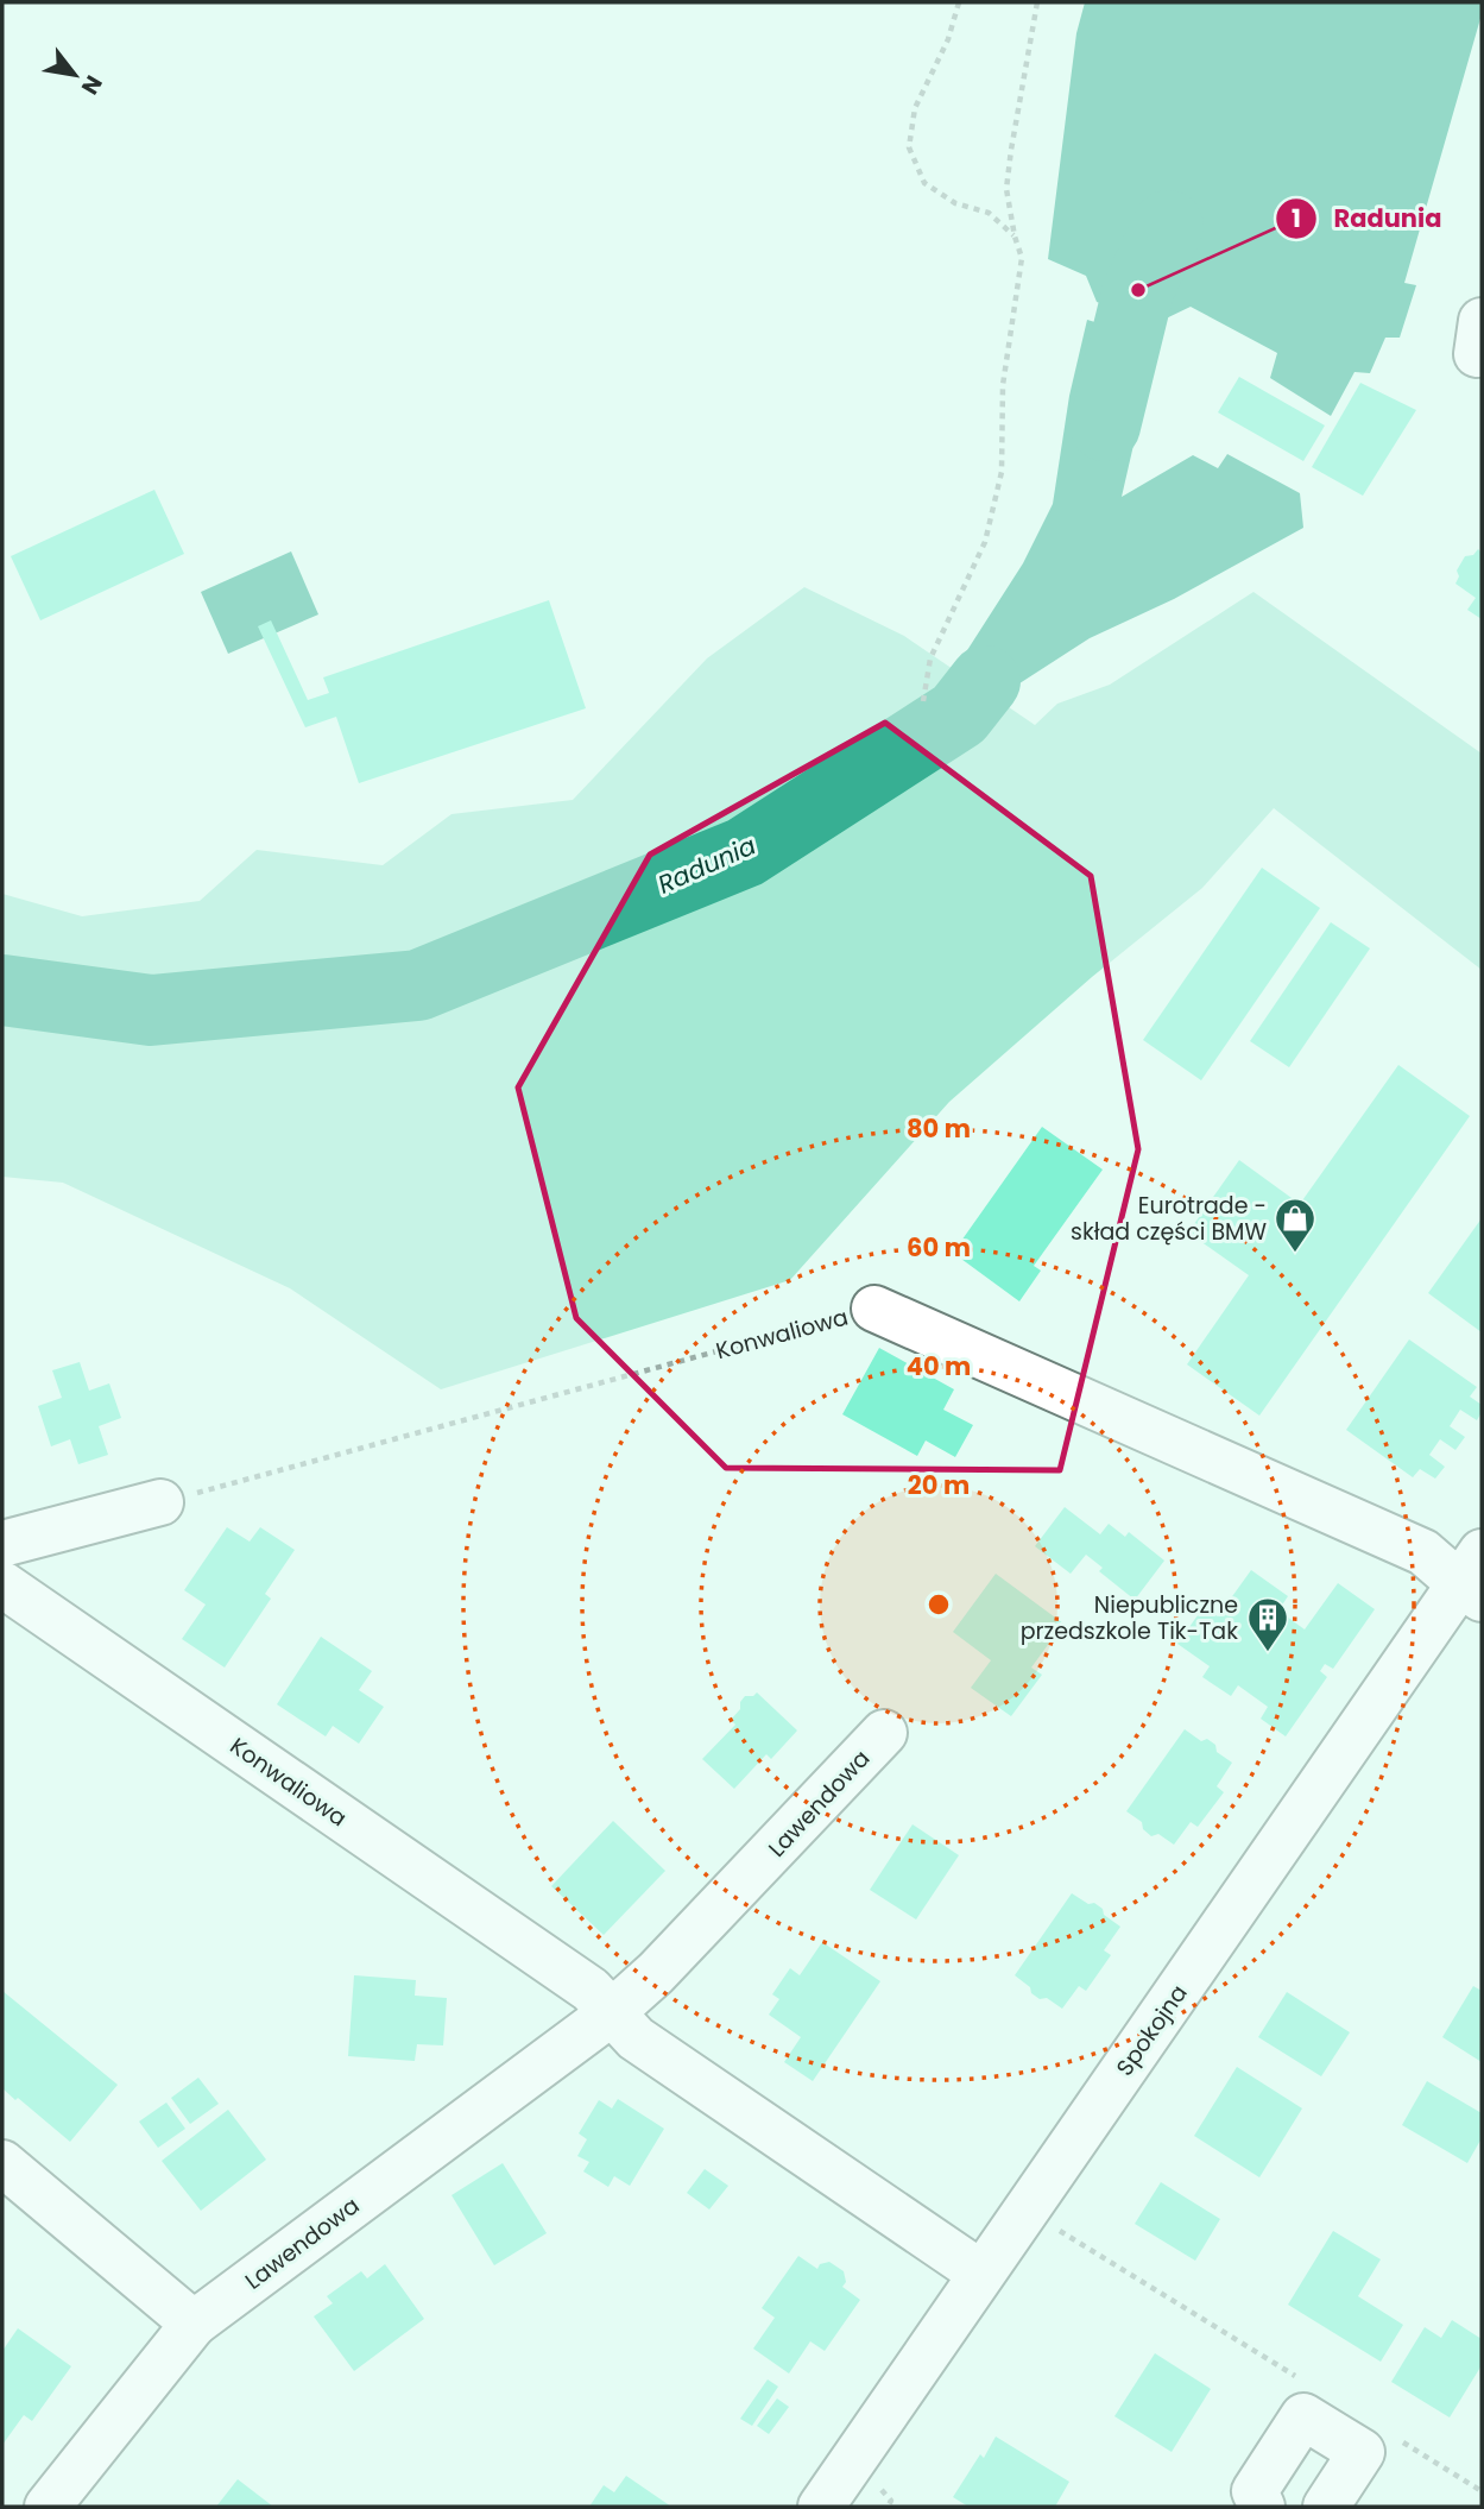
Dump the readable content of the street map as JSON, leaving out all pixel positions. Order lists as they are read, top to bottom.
{
  "streets": {
    "street": ["Konwaliowa", "Lawendowa", "Spokojna"]
  },
  "crossings": [
    ["Konwaliowa", "Lawendowa"],
    ["Konwaliowa", "Spokojna"]
  ],
  "water": ["Radunia"],
  "places": {
    "other": ["Radunia"],
    "shop": ["Eurotrade - skład części BMW"],
    "building": ["Niepubliczne przedszkole Tik-Tak"]
  },
  "north": "bottom right",
  "rings": [
    "80 m",
    "60 m",
    "40 m",
    "20 m"
  ]
}
